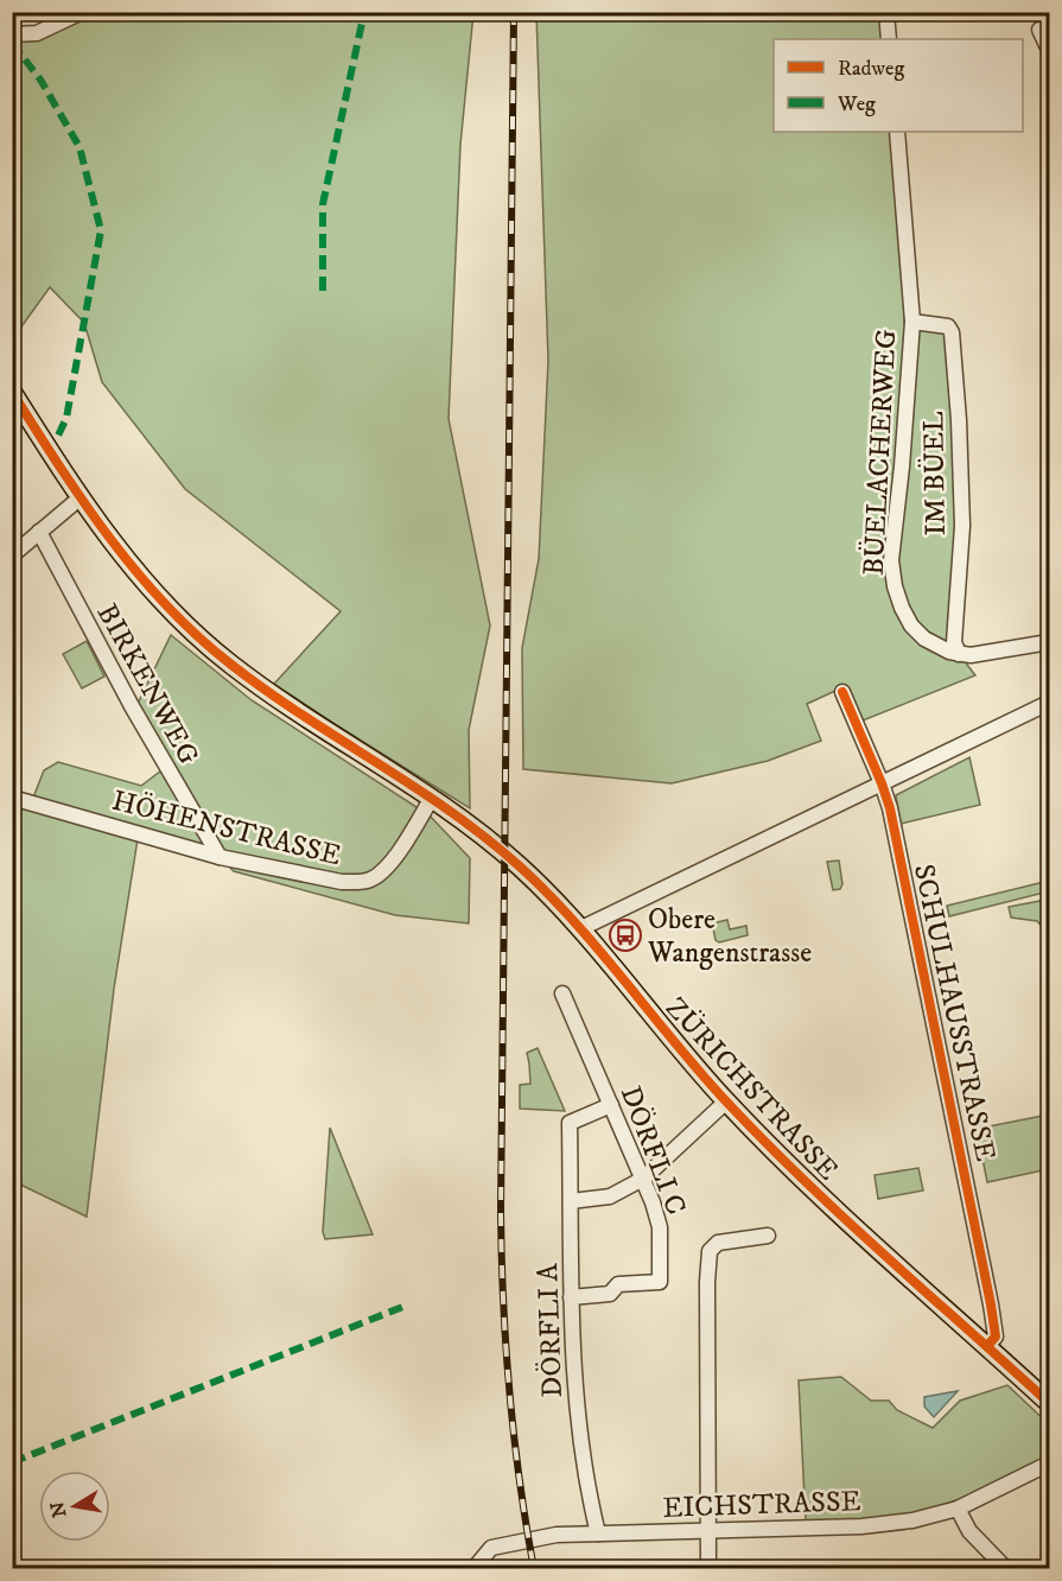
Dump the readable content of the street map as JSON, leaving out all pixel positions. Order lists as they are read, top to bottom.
{
  "streets": {
    "main road": ["ZÜRICHSTRASSE"],
    "street": [
      "BÜELACHERWEG",
      "IM BÜEL",
      "BIRKENWEG",
      "HÖHENSTRASSE",
      "SCHULHAUSSTRASSE",
      "DÖRFLI C",
      "DÖRFLI A",
      "EICHSTRASSE"
    ]
  },
  "crossings": [
    ["BÜELACHERWEG", "IM BÜEL"],
    ["BIRKENWEG", "HÖHENSTRASSE"],
    ["HÖHENSTRASSE", "ZÜRICHSTRASSE"],
    ["SCHULHAUSSTRASSE", "ZÜRICHSTRASSE"],
    ["DÖRFLI C", "DÖRFLI A"],
    ["DÖRFLI A", "EICHSTRASSE"]
  ],
  "places": {
    "bus stop": ["Obere Wangenstrasse"]
  },
  "legend": ["Radweg", "Weg"],
  "north": "left"
}
